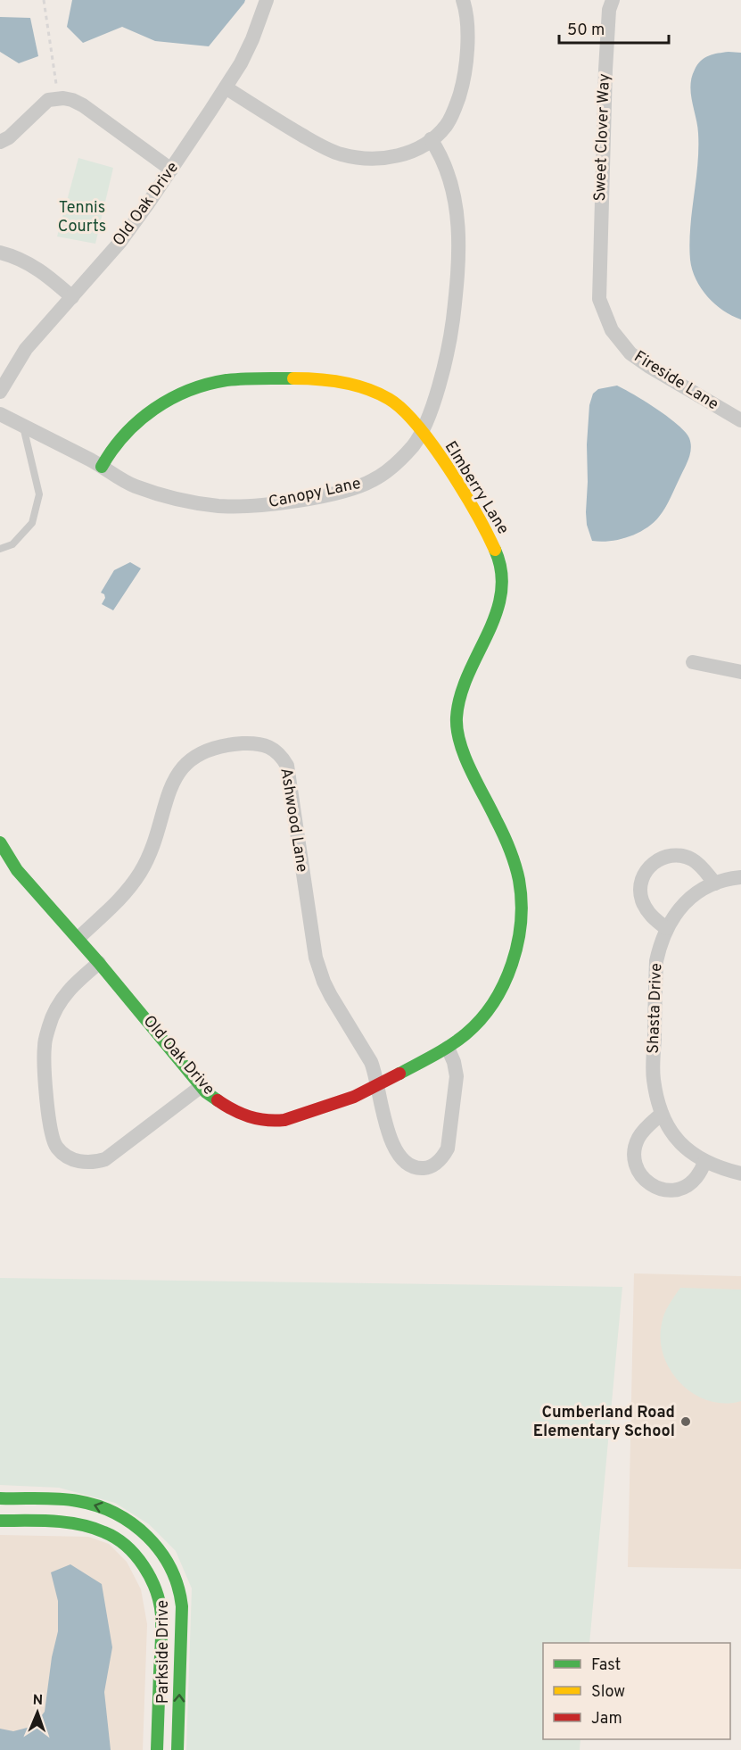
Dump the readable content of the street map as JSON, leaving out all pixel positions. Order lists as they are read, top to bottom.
{
  "streets": {
    "street": [
      "Sweet Clover Way",
      "Old Oak Drive",
      "Fireside Lane",
      "Elmberry Lane",
      "Canopy Lane",
      "Ashwood Lane",
      "Shasta Drive",
      "Parkside Drive"
    ]
  },
  "crossings": [
    ["Sweet Clover Way", "Fireside Lane"],
    ["Old Oak Drive", "Elmberry Lane"],
    ["Old Oak Drive", "Ashwood Lane"],
    ["Elmberry Lane", "Canopy Lane"],
    ["Elmberry Lane", "Ashwood Lane"]
  ],
  "one_way": ["Parkside Drive"],
  "parks": ["Tennis Courts"],
  "places": ["Cumberland Road Elementary School"],
  "legend": ["Fast", "Slow", "Jam"],
  "scale_bar": "50 m",
  "north": "top"
}
